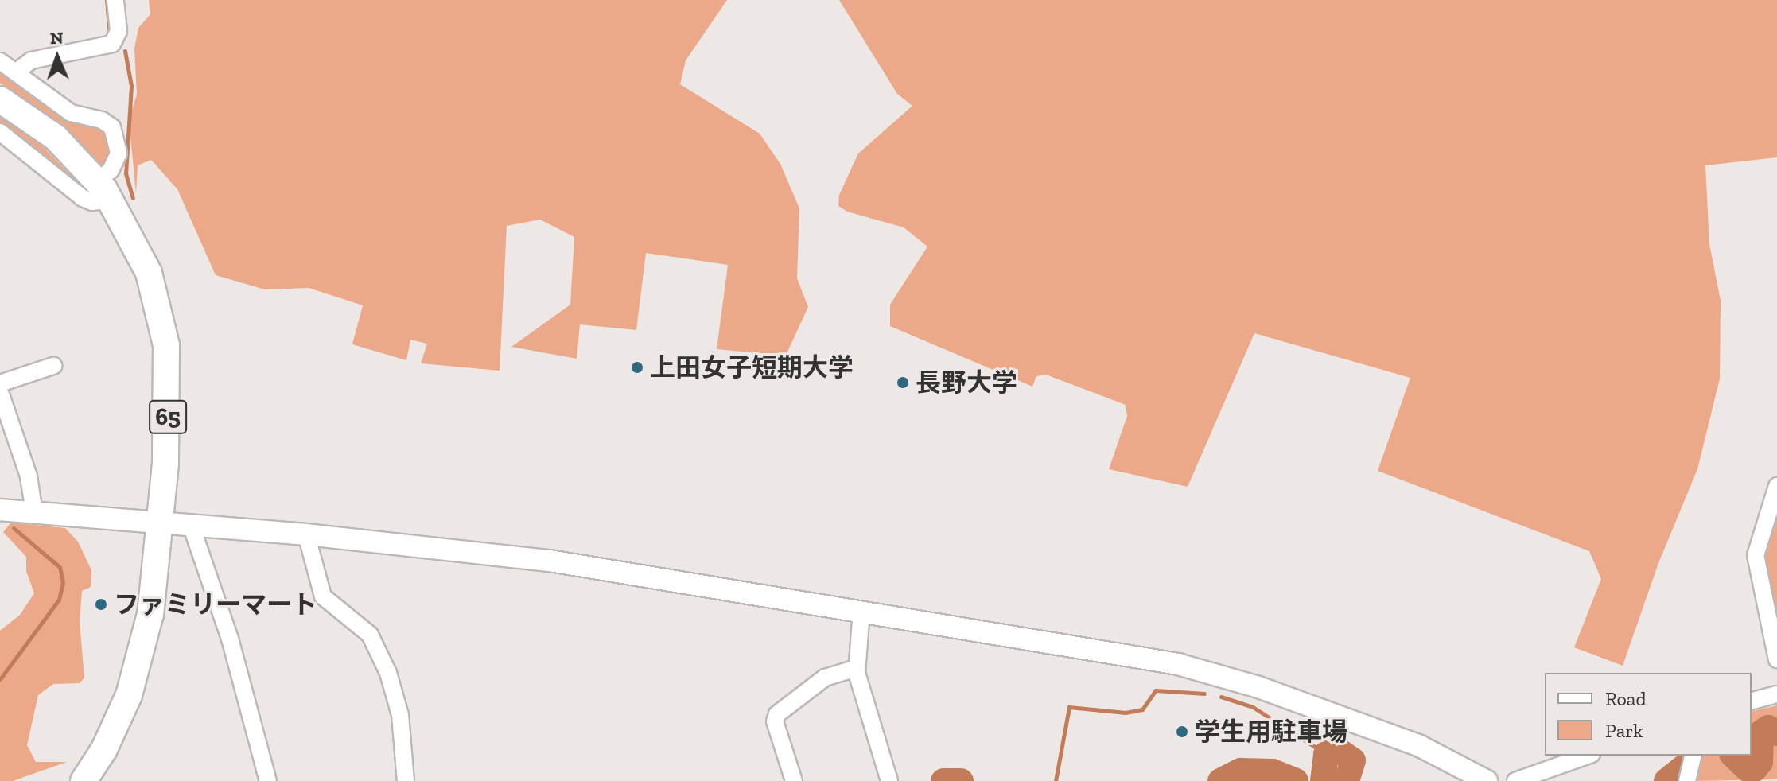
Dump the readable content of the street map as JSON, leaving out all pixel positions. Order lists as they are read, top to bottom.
{
  "streets": {
    "main road": ["65"]
  },
  "places": [
    "上田女子短期大学",
    "長野大学",
    "ファミリーマート",
    "学生用駐車場"
  ],
  "legend": ["Road", "Park"],
  "north": "top"
}
